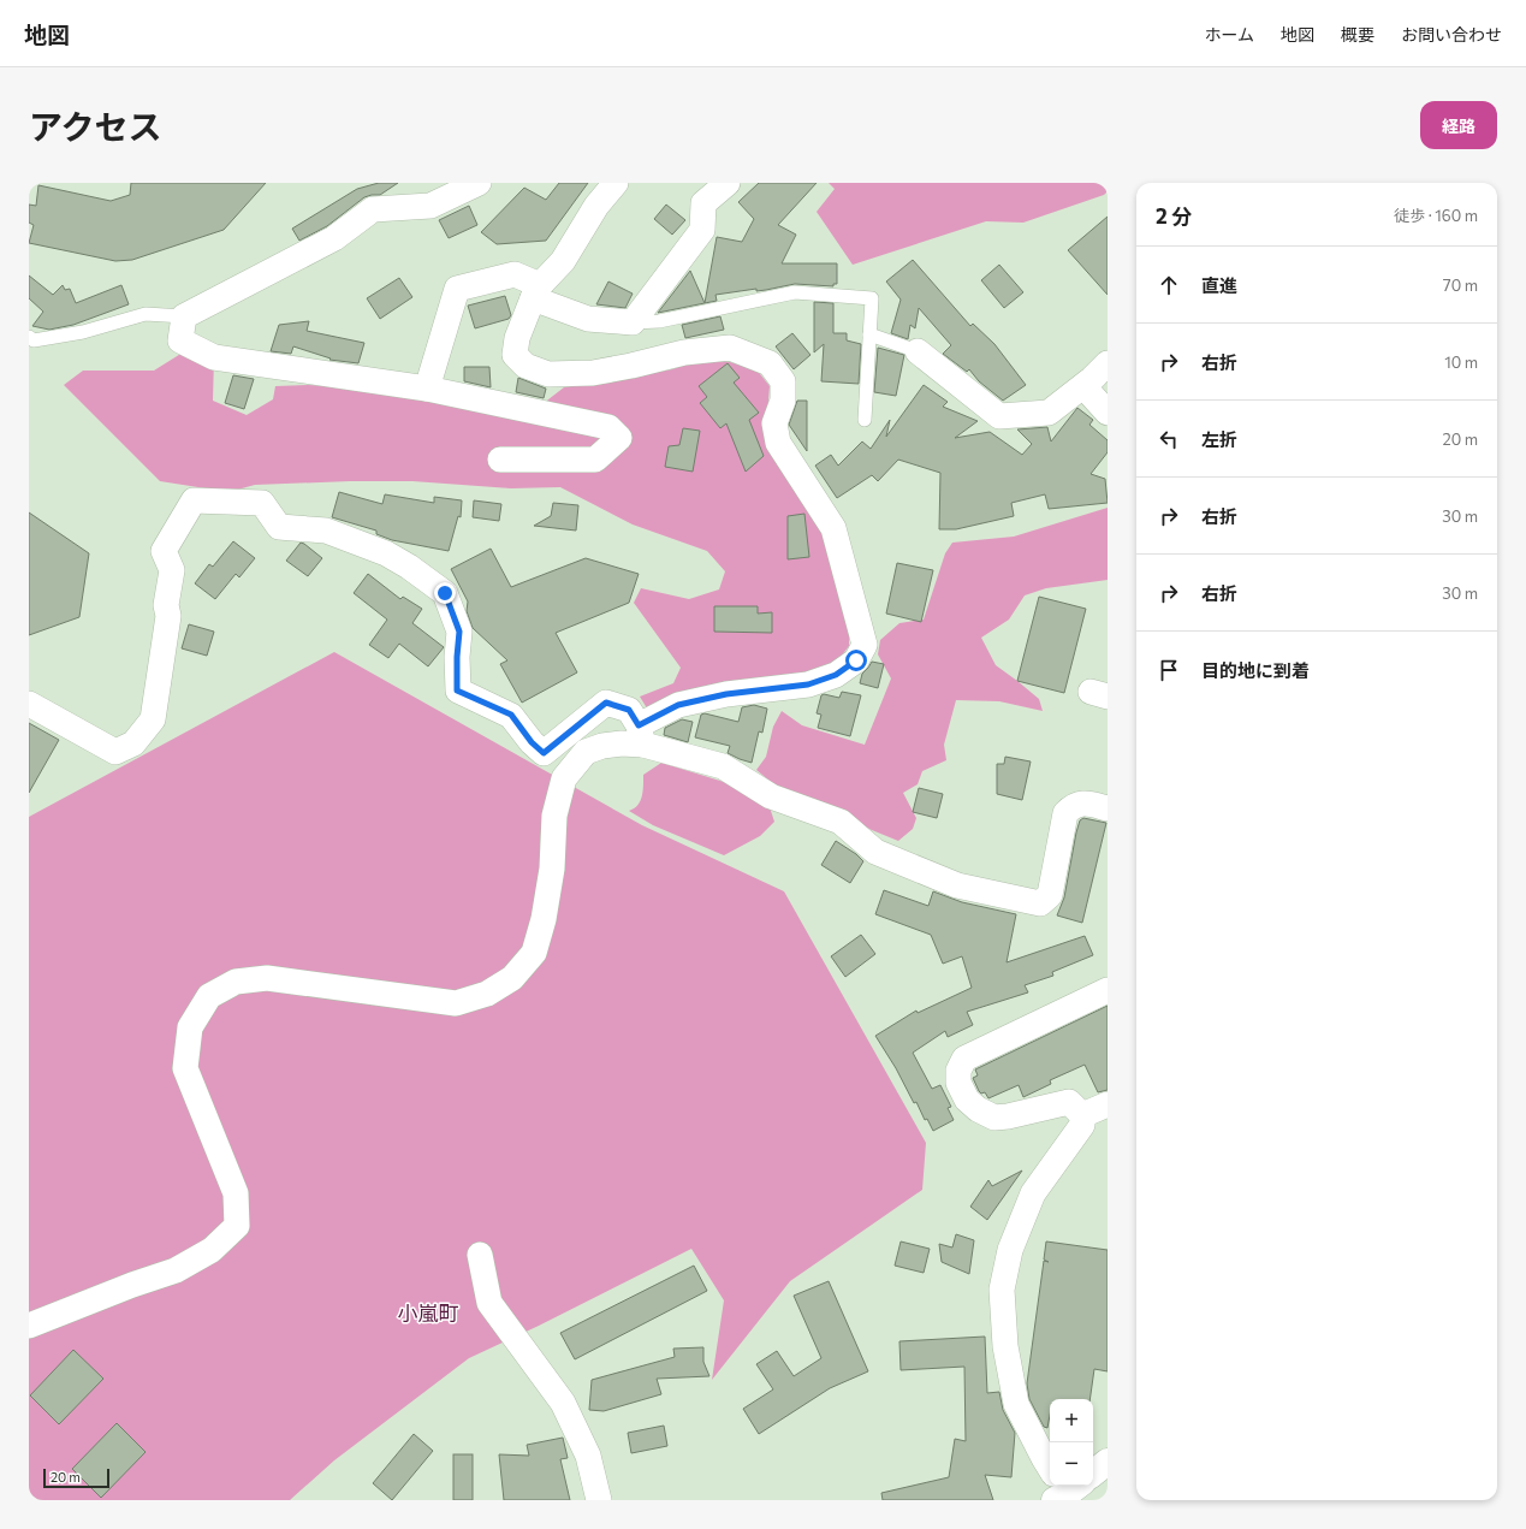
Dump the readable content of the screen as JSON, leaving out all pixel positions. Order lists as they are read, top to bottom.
{
  "districts": ["小嵐町"],
  "scale_bar": "20 m",
  "page": {
    "header": "地図",
    "nav": [
      "ホーム",
      "地図",
      "概要",
      "お問い合わせ"
    ],
    "title": "アクセス",
    "buttons": "経路",
    "heading": ["2 分", "徒歩 · 160 m"],
    "list": [
      ["直進", "70 m"],
      ["右折", "10 m"],
      ["左折", "20 m"],
      ["右折", "30 m"],
      ["右折", "30 m"],
      "目的地に到着"
    ],
    "map_buttons": ["+", "−"],
    "scale": "20 m"
  }
}
